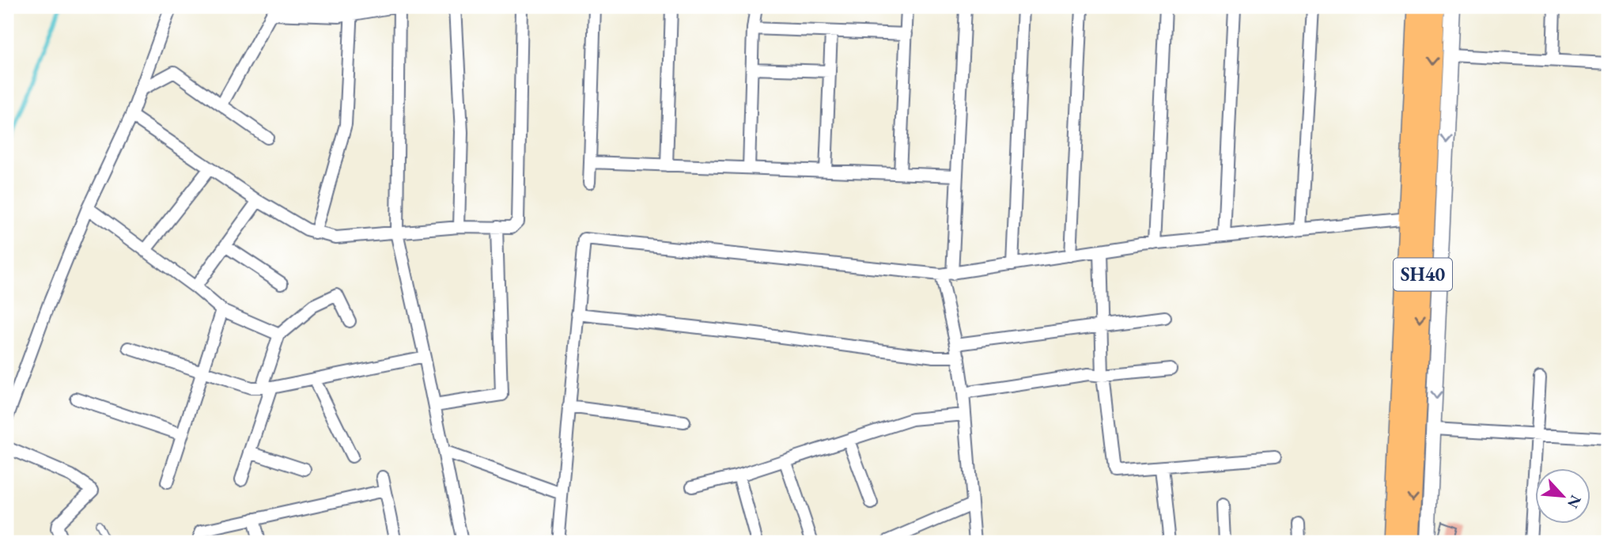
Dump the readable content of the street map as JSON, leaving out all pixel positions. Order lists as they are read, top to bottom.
{
  "streets": {
    "main road": ["SH40"]
  },
  "north": "bottom right"
}
